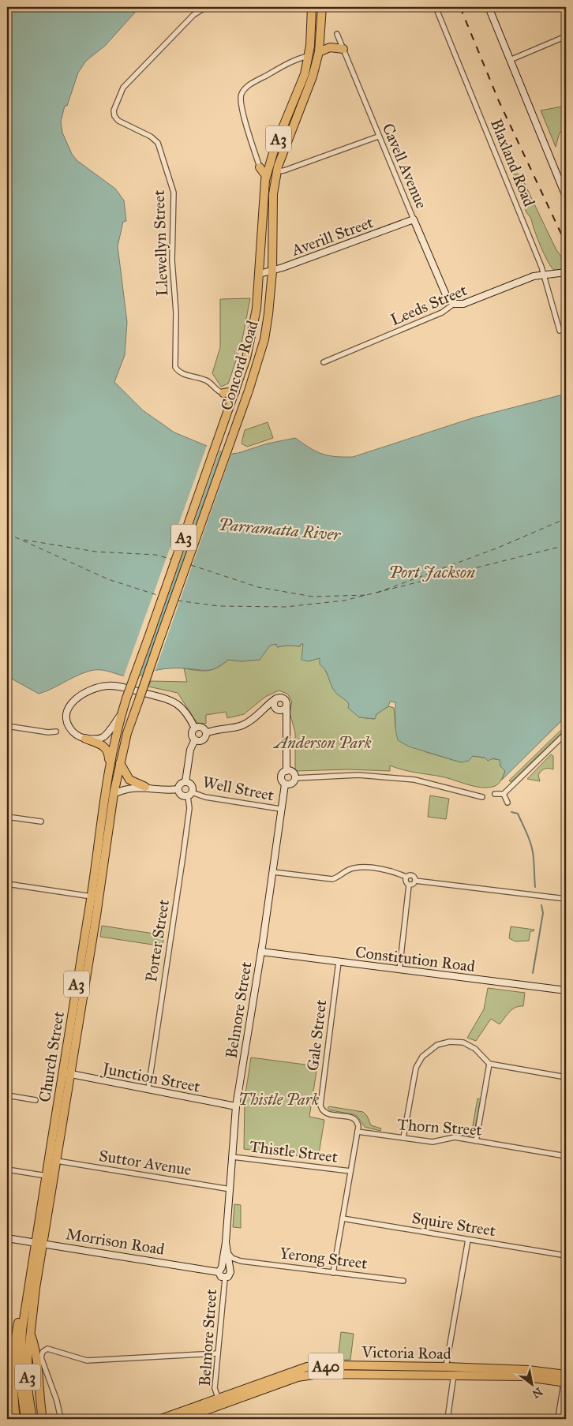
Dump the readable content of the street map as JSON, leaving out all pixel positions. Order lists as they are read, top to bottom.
{
  "streets": {
    "highway": [
      "A3",
      "Concord Road",
      "Church Street",
      "Victoria Road",
      "A40"
    ],
    "main road": [
      "Cavell Avenue",
      "Averill Street",
      "Leeds Street",
      "Well Street",
      "Constitution Road",
      "Belmore Street",
      "Junction Street",
      "Morrison Road"
    ],
    "street": [
      "Blaxland Road",
      "Llewellyn Street",
      "Porter Street",
      "Gale Street",
      "Thorn Street",
      "Thistle Street",
      "Suttor Avenue",
      "Squire Street",
      "Yerong Street"
    ]
  },
  "crossings": [
    ["A3", "Church Street"],
    ["Blaxland Road", "Leeds Street"],
    ["Cavell Avenue", "Averill Street"],
    ["Cavell Avenue", "Leeds Street"],
    ["Averill Street", "Concord Road"],
    ["Concord Road", "Church Street"],
    ["Well Street", "Porter Street"],
    ["Well Street", "Belmore Street"],
    ["Well Street", "Church Street"],
    ["Porter Street", "Junction Street"],
    ["Constitution Road", "Belmore Street"],
    ["Constitution Road", "Gale Street"],
    ["Belmore Street", "Junction Street"],
    ["Belmore Street", "Thistle Street"],
    ["Belmore Street", "Suttor Avenue"],
    ["Belmore Street", "Morrison Road"],
    ["Belmore Street", "Yerong Street"],
    ["Belmore Street", "Victoria Road"],
    ["Gale Street", "Thorn Street"],
    ["Church Street", "Junction Street"],
    ["Church Street", "Suttor Avenue"],
    ["Church Street", "Morrison Road"],
    ["Morrison Road", "Yerong Street"]
  ],
  "water": ["Parramatta River", "Port Jackson"],
  "parks": ["Anderson Park", "Thistle Park"],
  "north": "bottom right"
}
